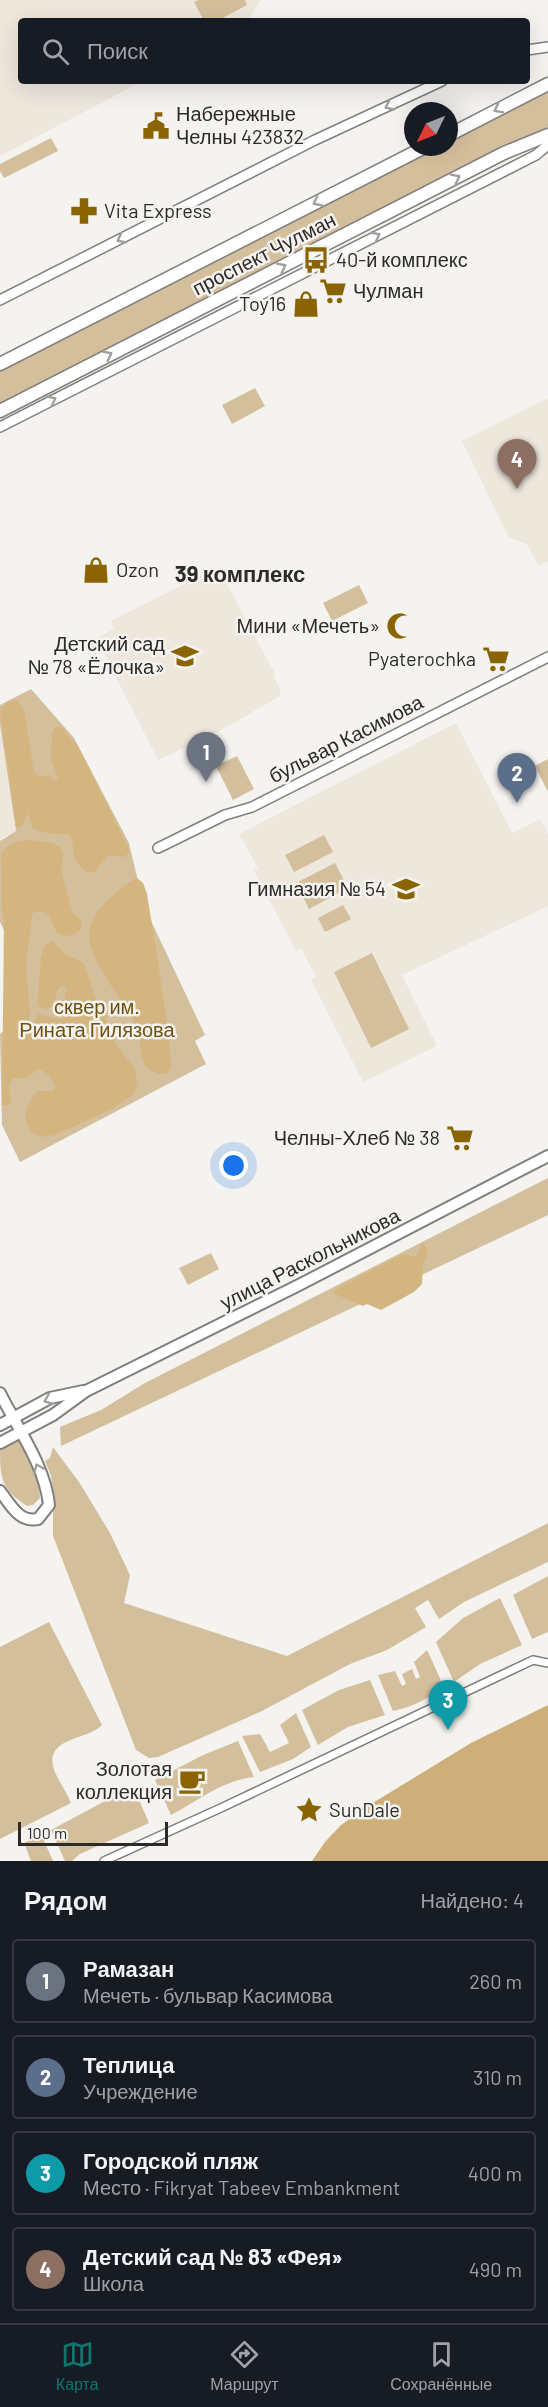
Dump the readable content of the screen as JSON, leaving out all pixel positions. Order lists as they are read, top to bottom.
{
  "streets": {
    "main road": ["проспект Чулман"],
    "street": ["бульвар Касимова", "улица Раскольникова"]
  },
  "districts": ["39 комплекс"],
  "parks": ["сквер им. Рината Гилязова"],
  "places": {
    "public building": ["Набережные Челны 423832"],
    "pharmacy": ["Vita Express"],
    "bus stop": ["40-й комплекс"],
    "supermarket": ["Чулман", "Pyaterochka", "Челны-Хлеб № 38"],
    "shop": ["Toy16", "Ozon"],
    "mosque": ["Мини «Мечеть»"],
    "school or university": ["Детский сад № 78 «Ёлочка»", "Гимназия № 54"],
    "cafe": ["Золотая коллекция"],
    "place": ["SunDale"]
  },
  "scale_bar": "100 m",
  "north": "bottom left",
  "page": {
    "search": "Поиск",
    "pins": [
      "4",
      "1",
      "2",
      "3"
    ],
    "scale": "100 m",
    "heading": ["Рядом", "Найдено: 4"],
    "list": [
      {
        "mark": "1",
        "name": "Рамазан",
        "note": "Мечеть · бульвар Касимова",
        "value": "260 m"
      },
      {
        "mark": "2",
        "name": "Теплица",
        "note": "Учреждение",
        "value": "310 m"
      },
      {
        "mark": "3",
        "name": "Городской пляж",
        "note": "Место · Fikryat Tabeev Embankment",
        "value": "400 m"
      },
      {
        "mark": "4",
        "name": "Детский сад № 83 «Фея»",
        "note": "Школа",
        "value": "490 m"
      }
    ],
    "nav": ["Карта", "Маршрут", "Сохранённые"]
  }
}
